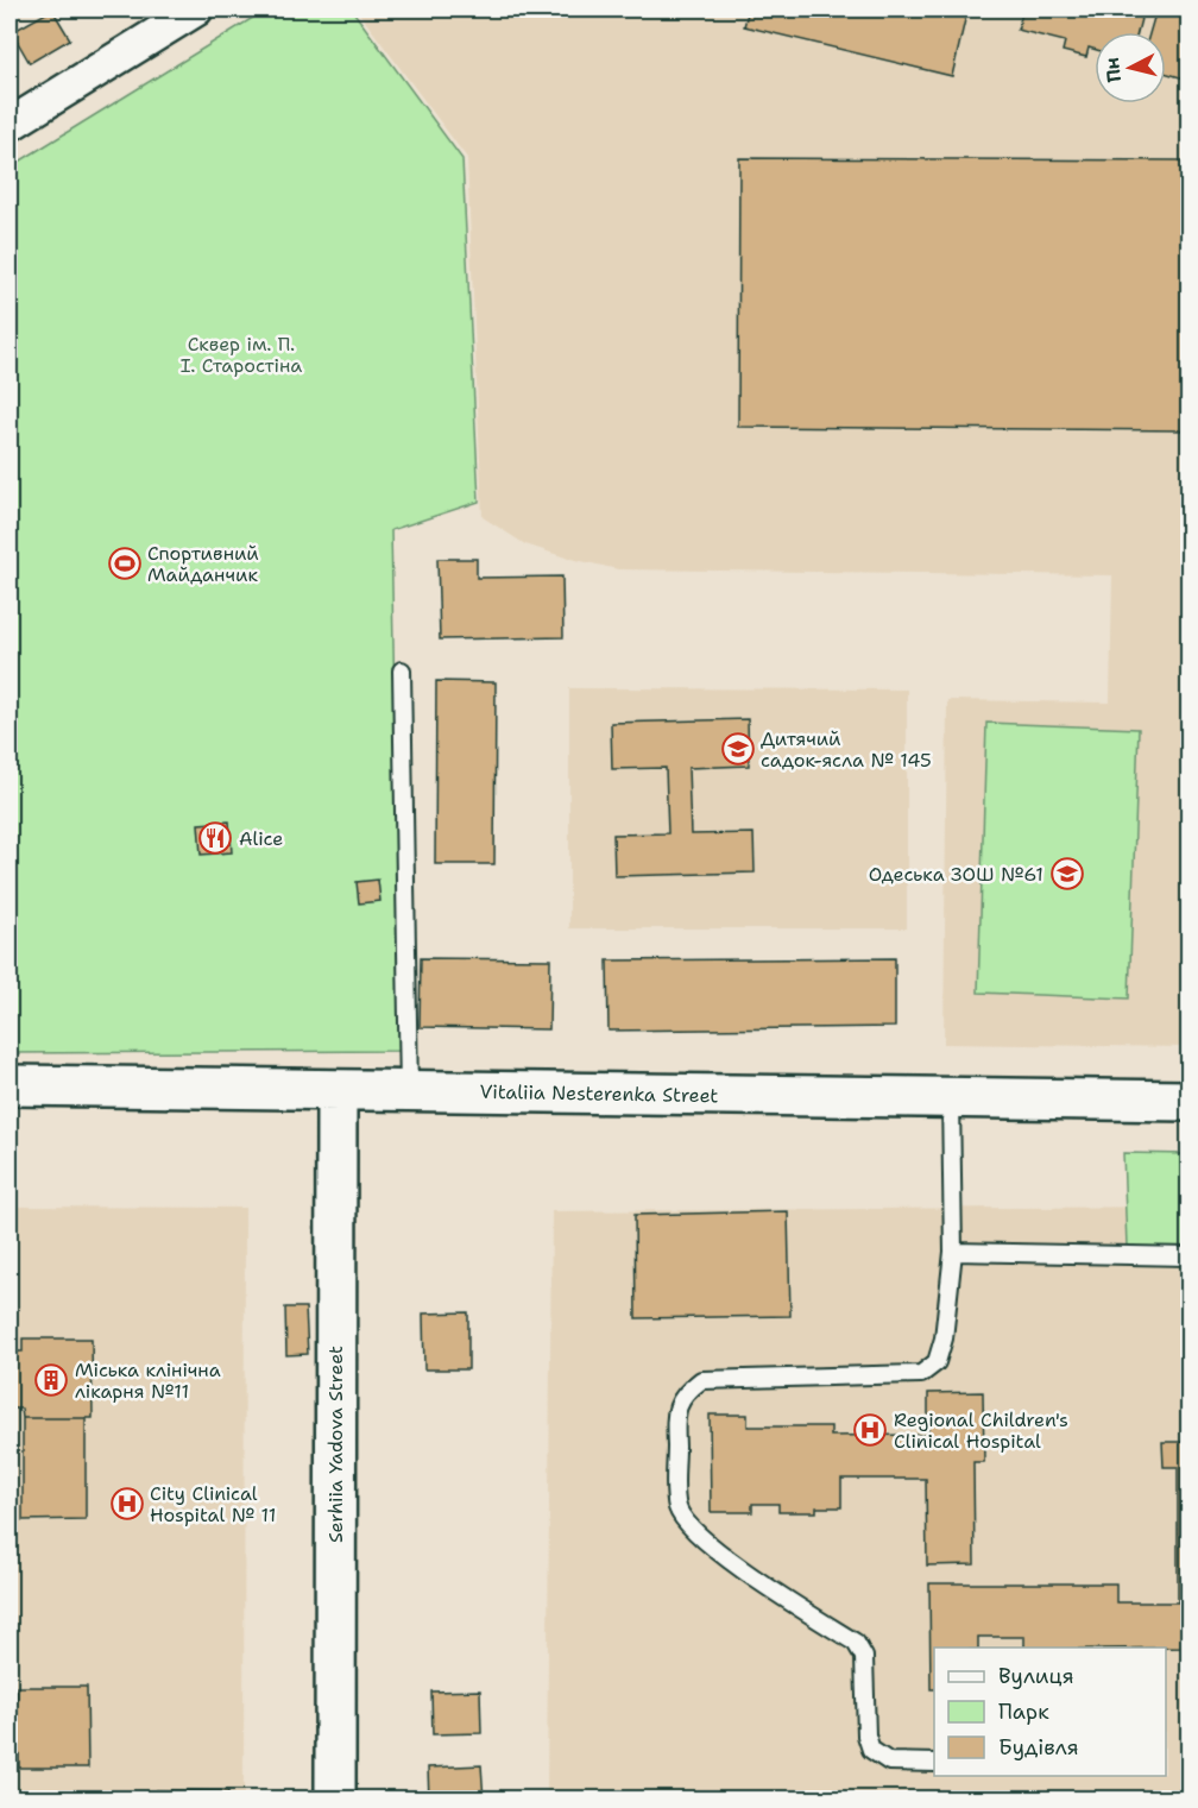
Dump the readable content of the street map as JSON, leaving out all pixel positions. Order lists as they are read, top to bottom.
{
  "streets": {
    "main road": ["Vitaliia Nesterenka Street", "Serhiia Yadova Street"]
  },
  "crossings": [
    ["Vitaliia Nesterenka Street", "Serhiia Yadova Street"]
  ],
  "parks": ["Сквер ім. П. І. Старостіна"],
  "places": {
    "sports": ["Спортивний Майданчик"],
    "school or university": ["Дитячий садок-ясла № 145", "Одеська ЗОШ №61"],
    "restaurant": ["Alice"],
    "building": ["Міська клінічна лікарня №11"],
    "hospital": ["Regional Children's Clinical Hospital", "City Clinical Hospital № 11"]
  },
  "legend": ["Вулиця", "Парк", "Будівля"],
  "north": "left"
}
